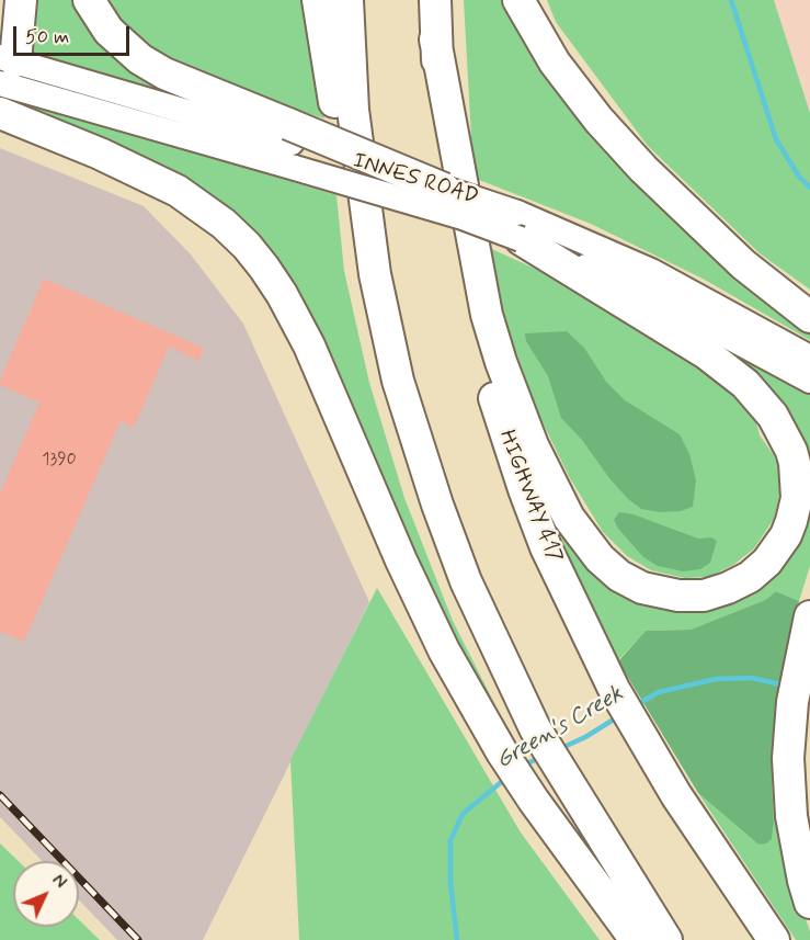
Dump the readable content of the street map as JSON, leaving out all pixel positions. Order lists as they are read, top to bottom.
{
  "streets": {
    "highway": ["HIGHWAY 417"],
    "main road": ["INNES ROAD"]
  },
  "water": ["Green's Creek"],
  "house_numbers": ["1390"],
  "scale_bar": "50 m",
  "north": "top right"
}
